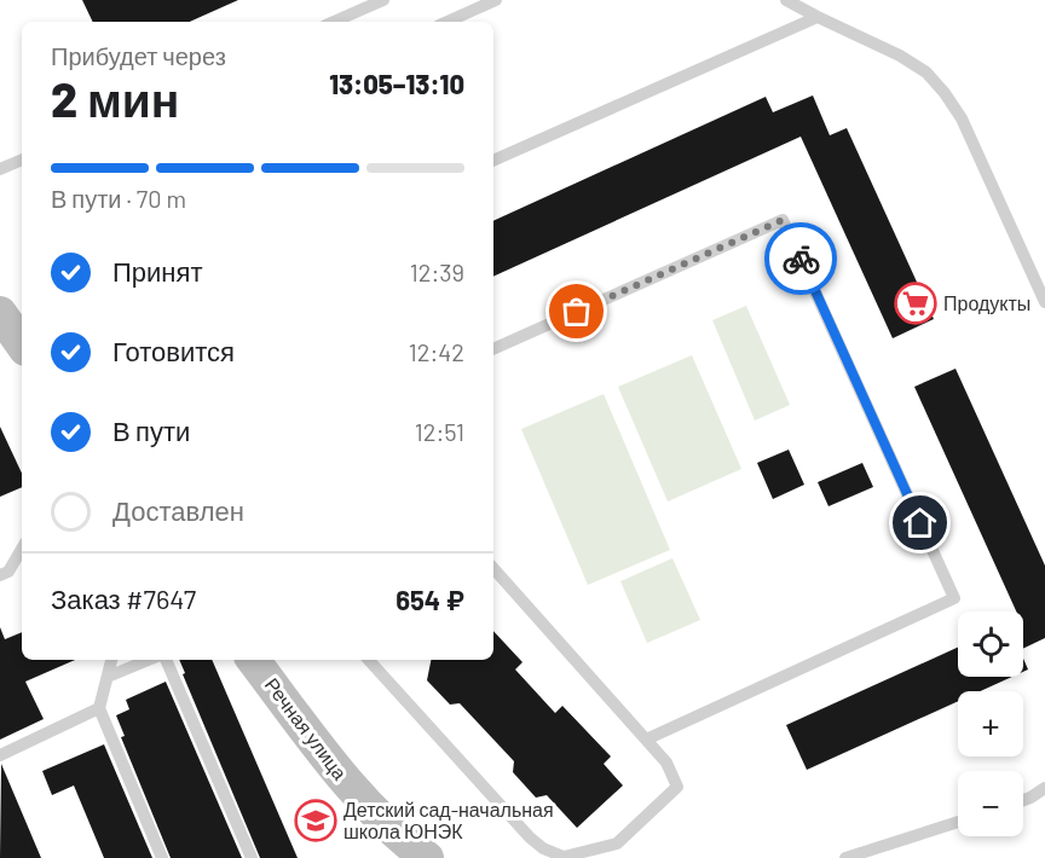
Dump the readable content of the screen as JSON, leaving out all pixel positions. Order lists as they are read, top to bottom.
{
  "streets": {
    "street": ["Речная улица"]
  },
  "places": {
    "supermarket": ["Продукты"],
    "school or university": ["Детский сад-начальная школа ЮНЭК"]
  },
  "page": {
    "heading": ["2 мин", "Прибудет через", "13:05–13:10"],
    "panel": ["Заказ #7647", "654 ₽"],
    "bar": "В пути · 70 m",
    "list": [
      ["Принят", "12:39"],
      ["Готовится", "12:42"],
      ["В пути", "12:51"],
      "Доставлен"
    ],
    "map_buttons": ["+", "−"]
  }
}
